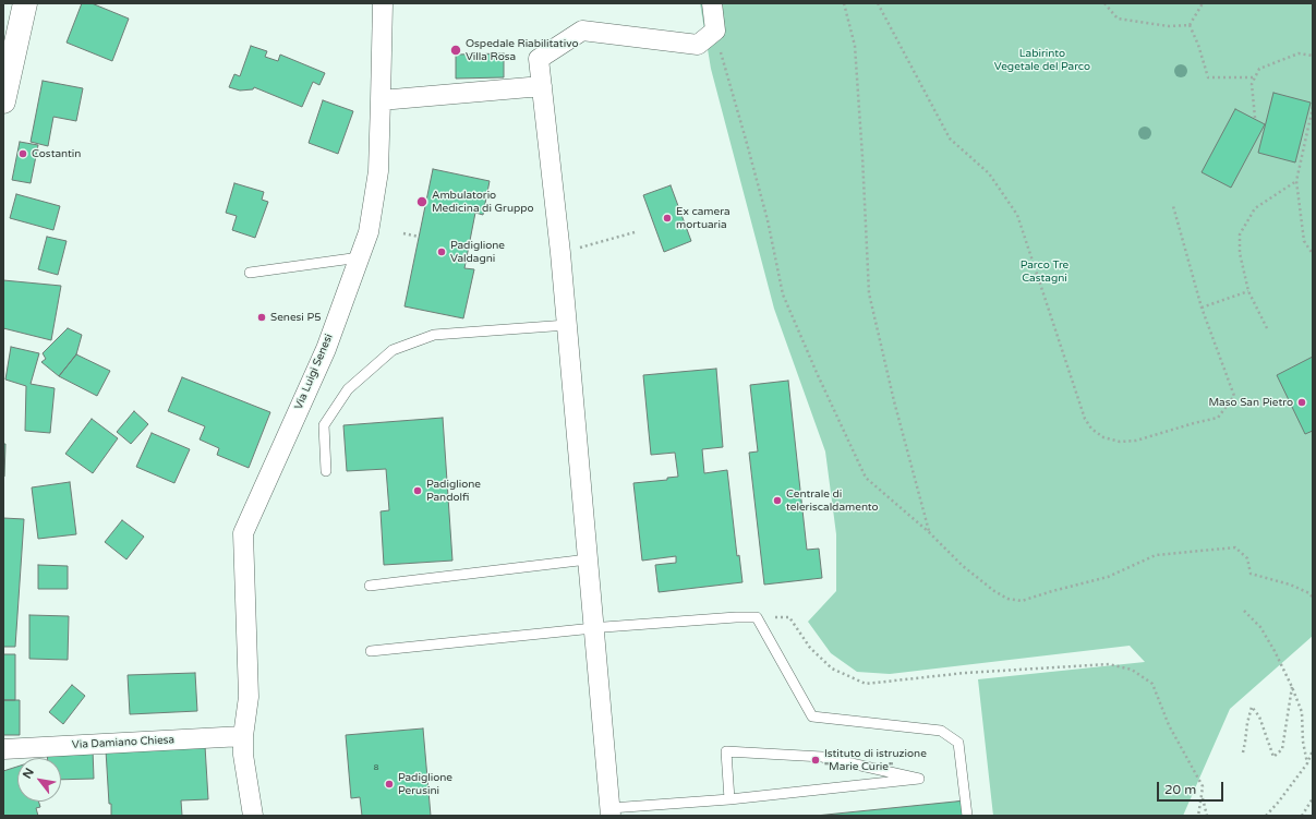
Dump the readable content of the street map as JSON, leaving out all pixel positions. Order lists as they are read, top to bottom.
{
  "streets": {
    "street": ["Via Luigi Senesi", "Via Damiano Chiesa"]
  },
  "crossings": [
    ["Via Luigi Senesi", "Via Damiano Chiesa"]
  ],
  "parks": ["Labirinto Vegetale del Parco", "Parco Tre Castagni"],
  "places": [
    "Ospedale Riabilitativo Villa Rosa",
    "Costantin",
    "Ambulatorio Medicina di Gruppo",
    "Ex camera mortuaria",
    "Padiglione Valdagni",
    "Senesi P5",
    "Maso San Pietro",
    "Padiglione Pandolfi",
    "Centrale di teleriscaldamento",
    "Istituto di istruzione \"Marie Curie\"",
    "Padiglione Perusini"
  ],
  "house_numbers": ["8"],
  "scale_bar": "20 m",
  "north": "top left"
}
